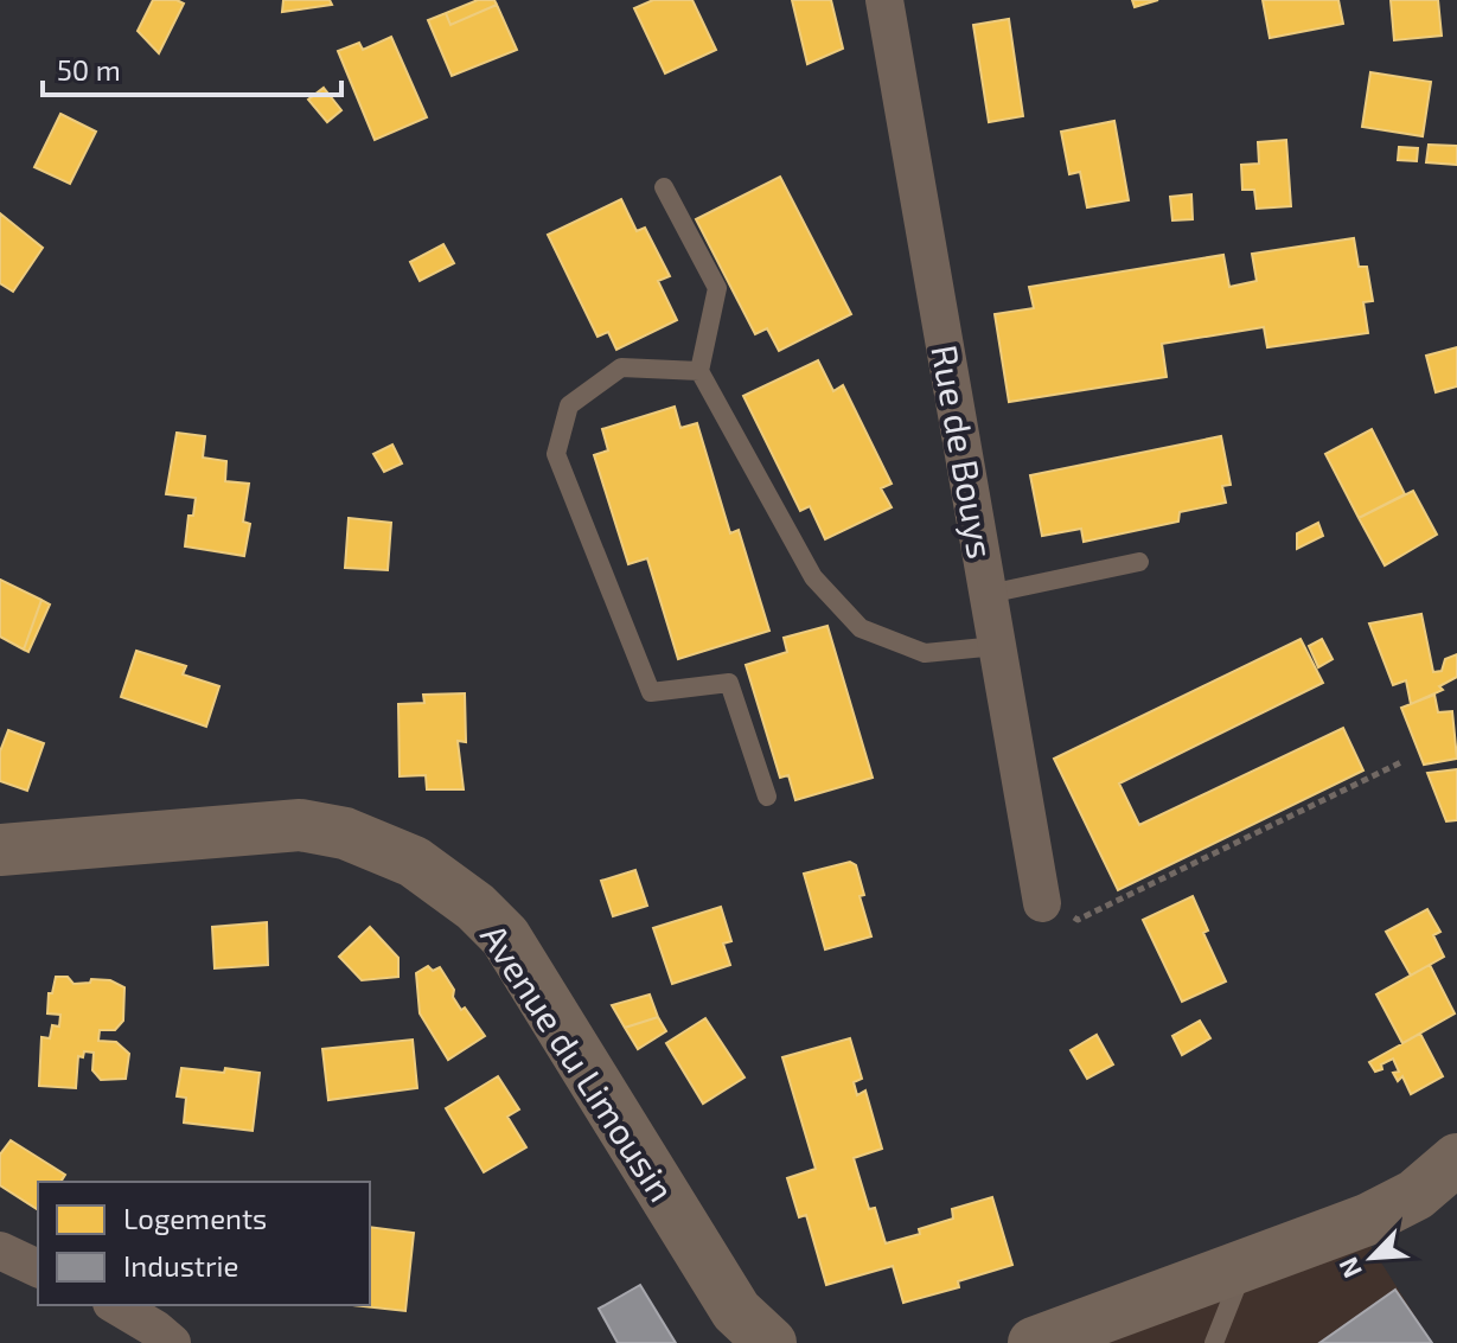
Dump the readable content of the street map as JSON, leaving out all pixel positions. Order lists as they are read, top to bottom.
{
  "streets": {
    "main road": ["Avenue du Limousin"],
    "street": ["Rue de Bouys"]
  },
  "legend": ["Logements", "Industrie"],
  "scale_bar": "50 m",
  "north": "bottom left"
}
